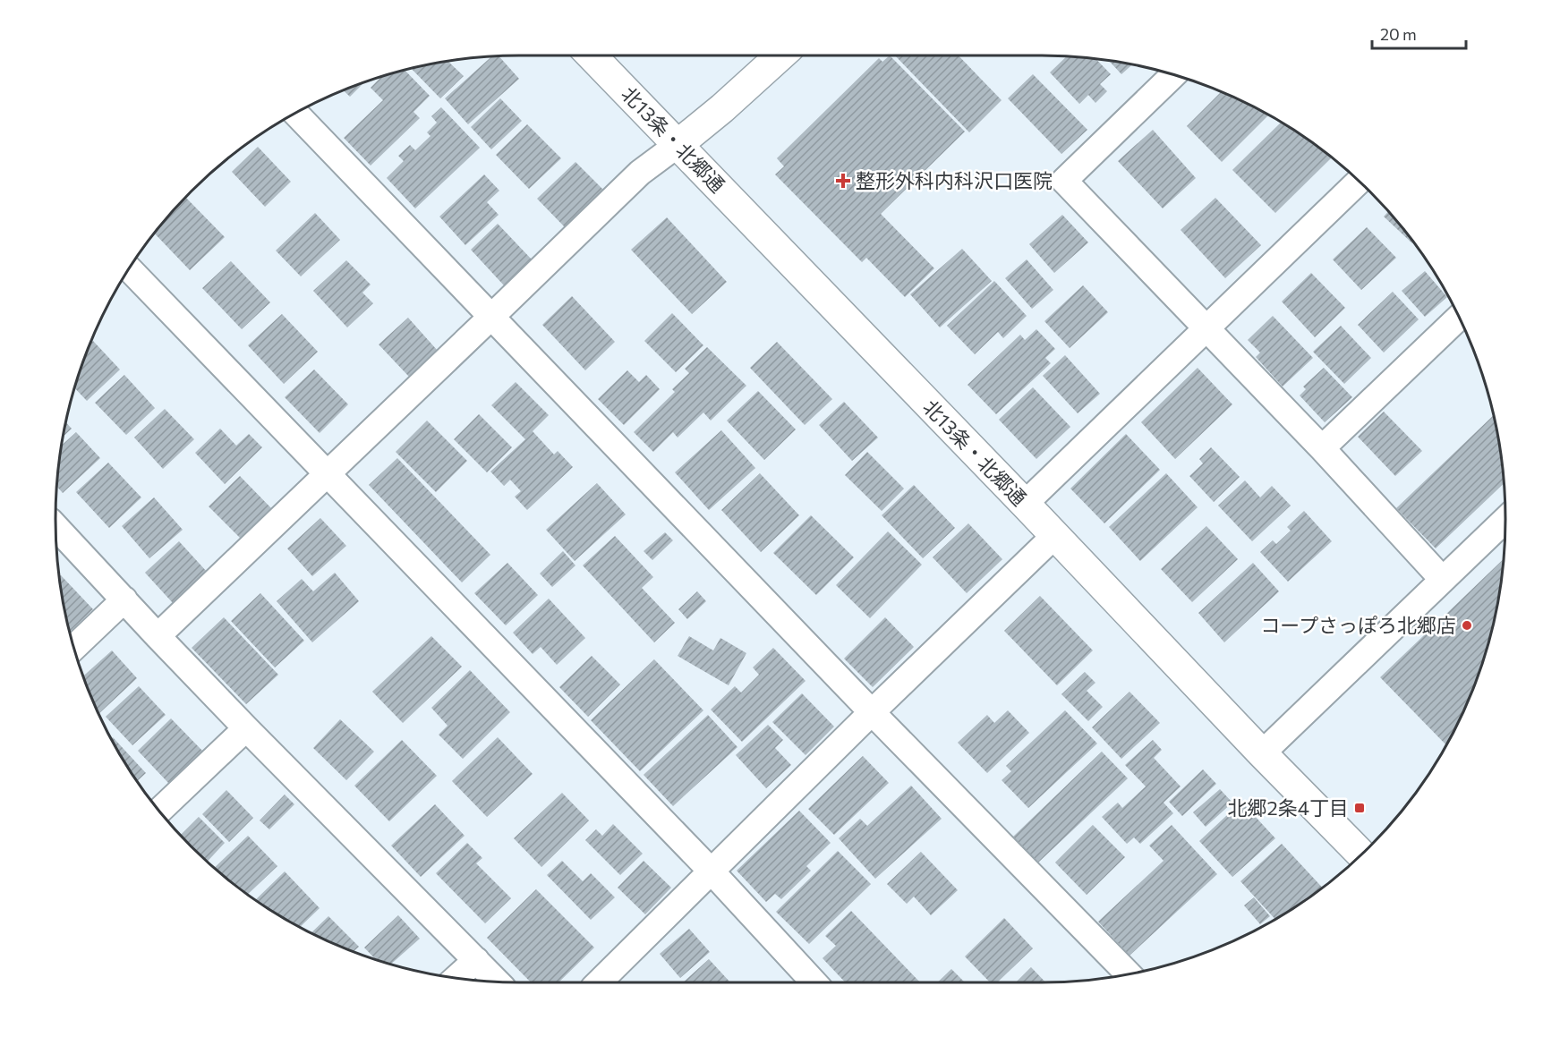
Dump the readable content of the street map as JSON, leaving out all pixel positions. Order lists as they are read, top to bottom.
{
  "streets": {
    "main road": ["北13条・北郷通"]
  },
  "places": {
    "health": ["整形外科内科沢口医院"],
    "other": ["コープさっぽろ北郷店"],
    "transit": ["北郷2条4丁目"]
  },
  "scale_bar": "20 m"
}
